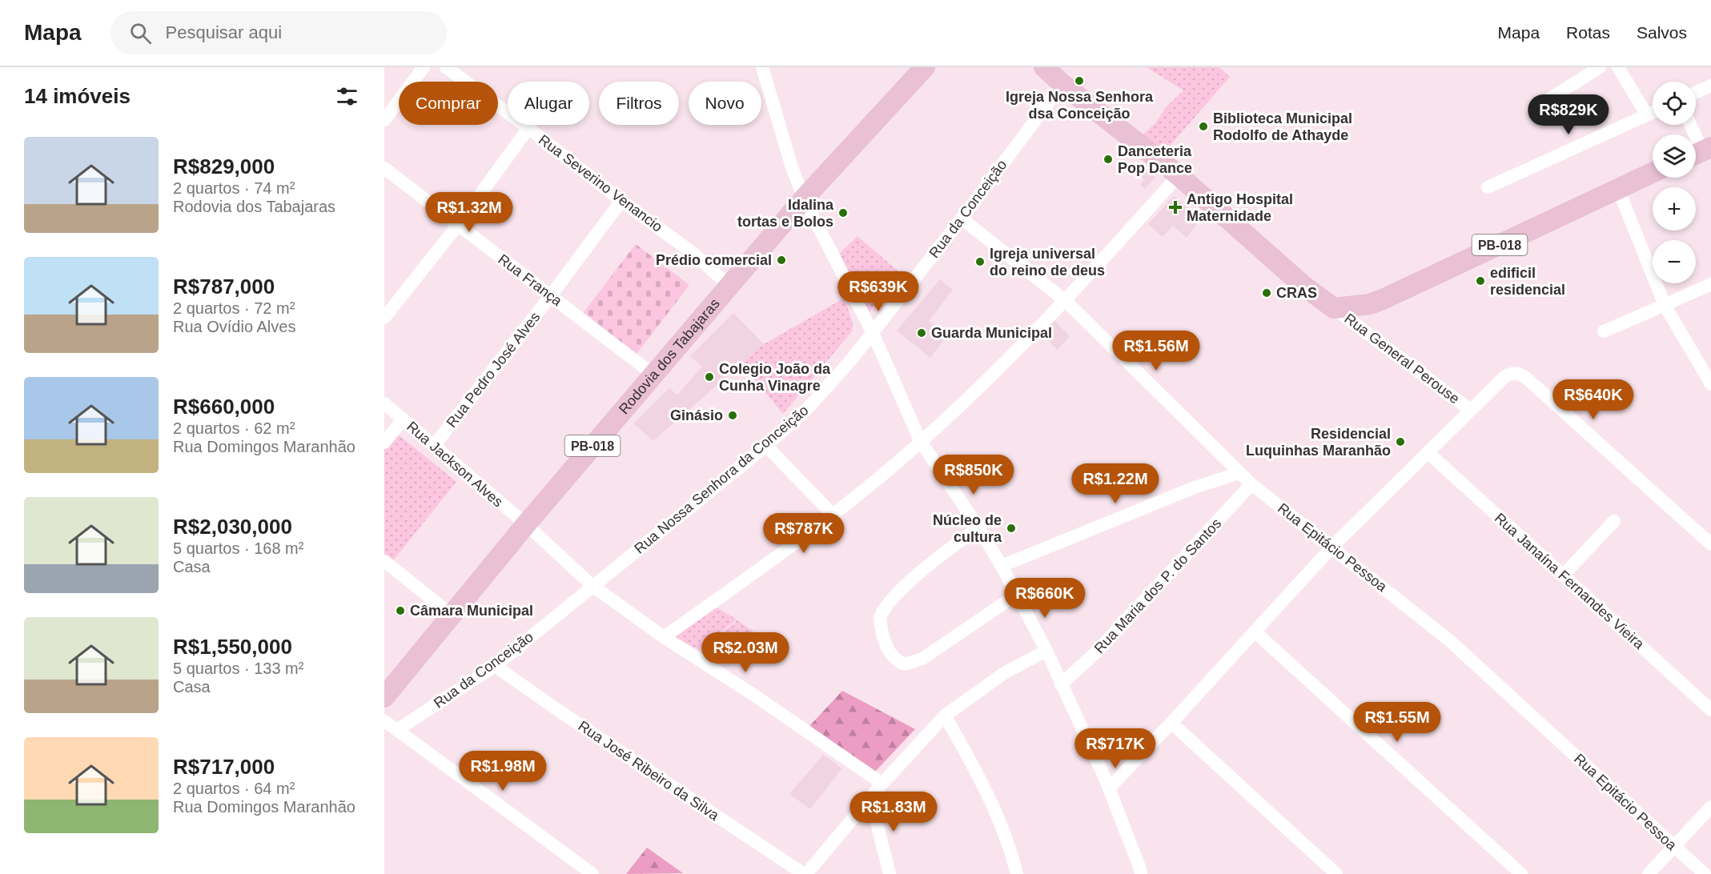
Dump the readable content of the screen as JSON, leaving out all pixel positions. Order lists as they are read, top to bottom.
{
  "streets": {
    "main road": ["PB-018", "Rodovia dos Tabajaras"],
    "street": [
      "Rua Severino Venancio",
      "Rua da Conceição",
      "Rua França",
      "Rua General Perouse",
      "Rua Pedro José Alves",
      "Rua Jackson Alves",
      "Rua Nossa Senhora da Conceição",
      "Rua Epitácio Pessoa",
      "Rua Janaína Fernandes Vieira",
      "Rua Maria dos P. do Santos",
      "Rua José Ribeiro da Silva"
    ]
  },
  "crossings": [
    ["Rua Severino Venancio", "Rodovia dos Tabajaras"],
    ["Rua Severino Venancio", "Rua Pedro José Alves"],
    ["Rua da Conceição", "Rua Nossa Senhora da Conceição"],
    ["Rua da Conceição", "Rua Epitácio Pessoa"],
    ["Rua da Conceição", "Rua José Ribeiro da Silva"],
    ["PB-018", "Rua General Perouse"],
    ["Rua França", "Rodovia dos Tabajaras"],
    ["Rua França", "Rua Pedro José Alves"],
    ["Rodovia dos Tabajaras", "Rua Jackson Alves"],
    ["Rua Pedro José Alves", "Rua Jackson Alves"],
    ["Rua Jackson Alves", "Rua Nossa Senhora da Conceição"],
    ["Rua Epitácio Pessoa", "Rua Maria dos P. do Santos"]
  ],
  "places": {
    "other": [
      "Igreja Nossa Senhora dsa Conceição",
      "Biblioteca Municipal Rodolfo de Athayde",
      "Danceteria Pop Dance",
      "Idalina tortas e Bolos",
      "Prédio comercial",
      "Igreja universal do reino de deus",
      "edificil residencial",
      "CRAS",
      "Guarda Municipal",
      "Colegio João da Cunha Vinagre",
      "Ginásio",
      "Residencial Luquinhas Maranhão",
      "Núcleo de cultura",
      "Câmara Municipal"
    ],
    "health": ["Antigo Hospital Maternidade"]
  },
  "page": {
    "header": "Mapa",
    "search": "Pesquisar aqui",
    "nav": ["Mapa", "Rotas", "Salvos"],
    "heading": "14 imóveis",
    "map_buttons": ["+", "−"],
    "chip": [
      "Comprar",
      "Alugar",
      "Filtros",
      "Novo"
    ],
    "price": [
      "R$829K",
      "R$1.32M",
      "R$639K",
      "R$1.56M",
      "R$640K",
      "R$850K",
      "R$1.22M",
      "R$787K",
      "R$660K",
      "R$2.03M",
      "R$1.55M",
      "R$717K",
      "R$1.98M",
      "R$1.83M"
    ],
    "list": [
      {
        "name": "R$829,000",
        "note": "2 quartos · 74 m² · Rodovia dos Tabajaras"
      },
      {
        "name": "R$787,000",
        "note": "2 quartos · 72 m² · Rua Ovídio Alves"
      },
      {
        "name": "R$660,000",
        "note": "2 quartos · 62 m² · Rua Domingos Maranhão"
      },
      {
        "name": "R$2,030,000",
        "note": "5 quartos · 168 m² · Casa"
      },
      {
        "name": "R$1,550,000",
        "note": "5 quartos · 133 m² · Casa"
      },
      {
        "name": "R$717,000",
        "note": "2 quartos · 64 m² · Rua Domingos Maranhão"
      }
    ]
  }
}
